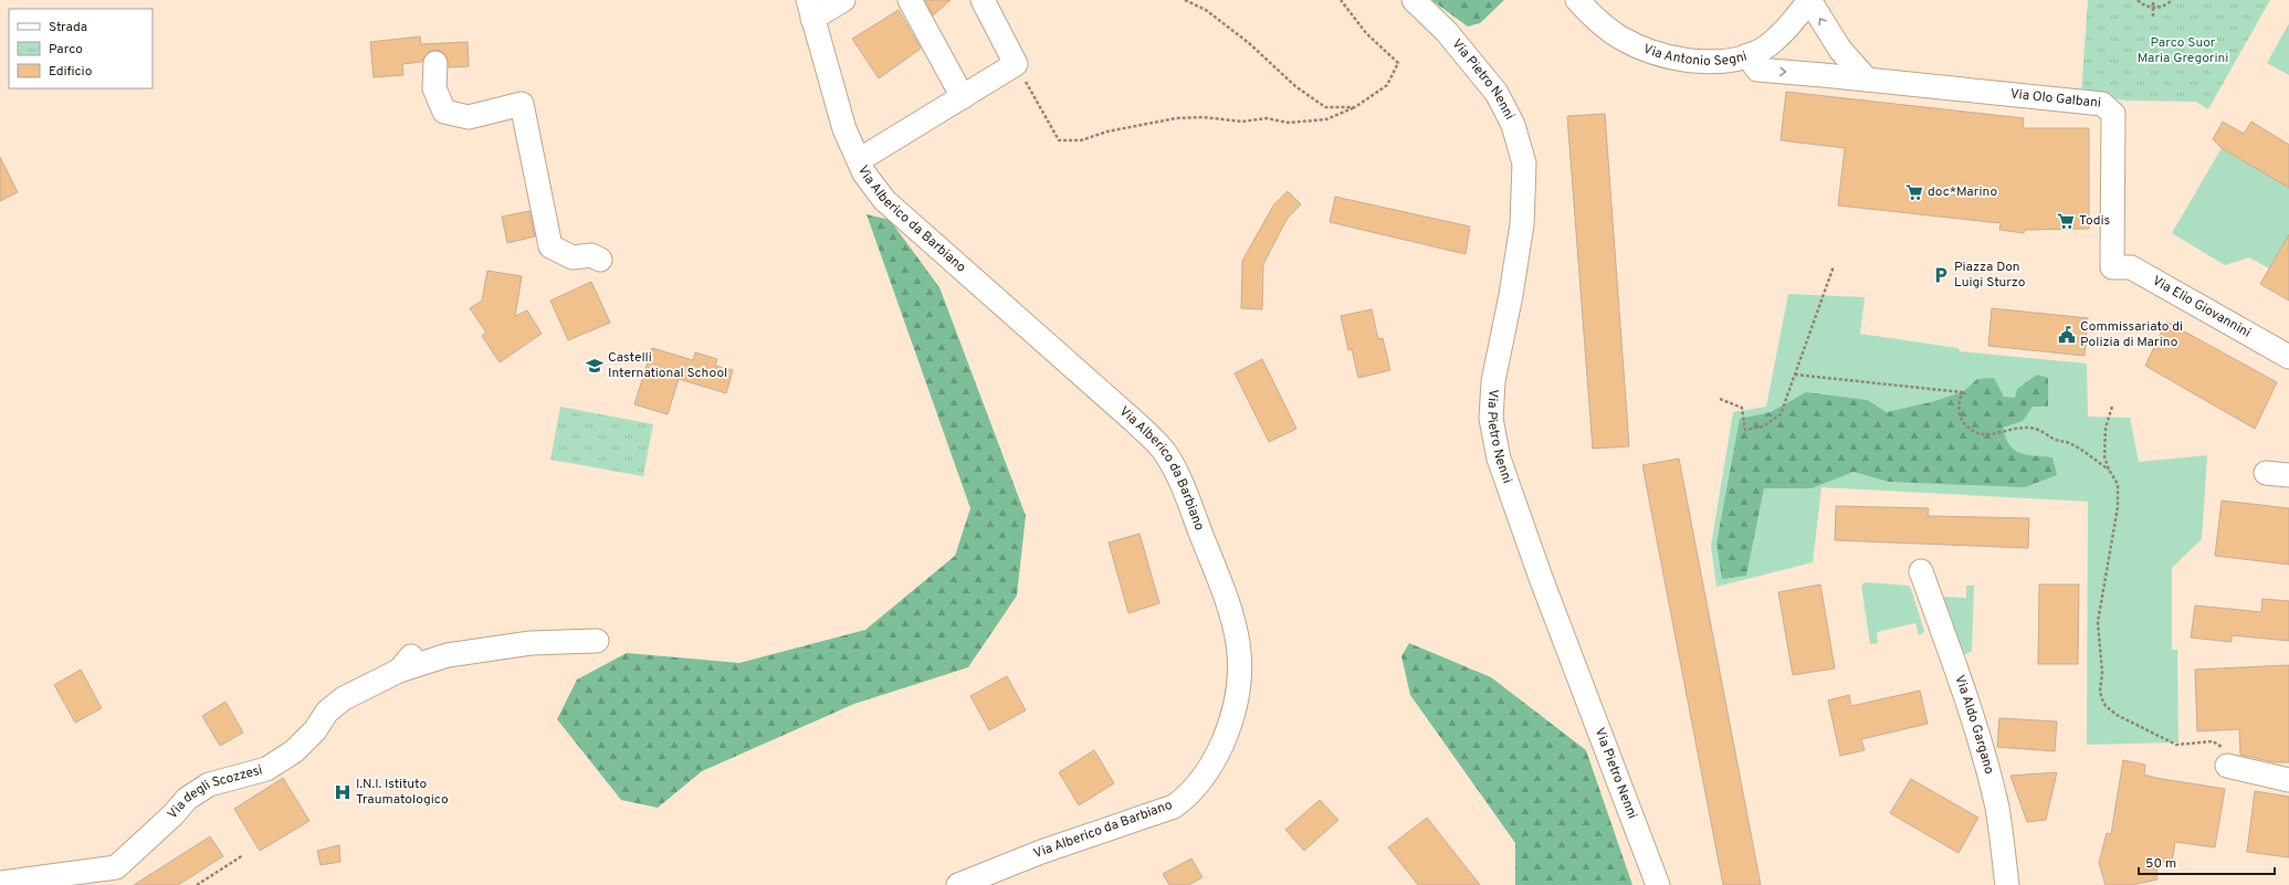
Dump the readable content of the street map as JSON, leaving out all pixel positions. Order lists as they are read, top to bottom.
{
  "streets": {
    "street": [
      "Via Antonio Segni",
      "Via Pietro Nenni",
      "Via Olo Galbani",
      "Via Alberico da Barbiano",
      "Via Elio Giovannini",
      "Via Aldo Gargano",
      "Via degli Scozzesi"
    ]
  },
  "crossings": [
    ["Via Antonio Segni", "Via Olo Galbani"],
    ["Via Olo Galbani", "Via Elio Giovannini"]
  ],
  "parks": ["Parco Suor Maria Gregorini"],
  "places": {
    "supermarket": ["doc*Marino", "Todis"],
    "parking": ["Piazza Don Luigi Sturzo"],
    "public building": ["Commissariato di Polizia di Marino"],
    "school or university": ["Castelli International School"],
    "hospital": ["I.N.I. Istituto Traumatologico"]
  },
  "legend": ["Strada", "Parco", "Edificio"],
  "scale_bar": "50 m"
}
